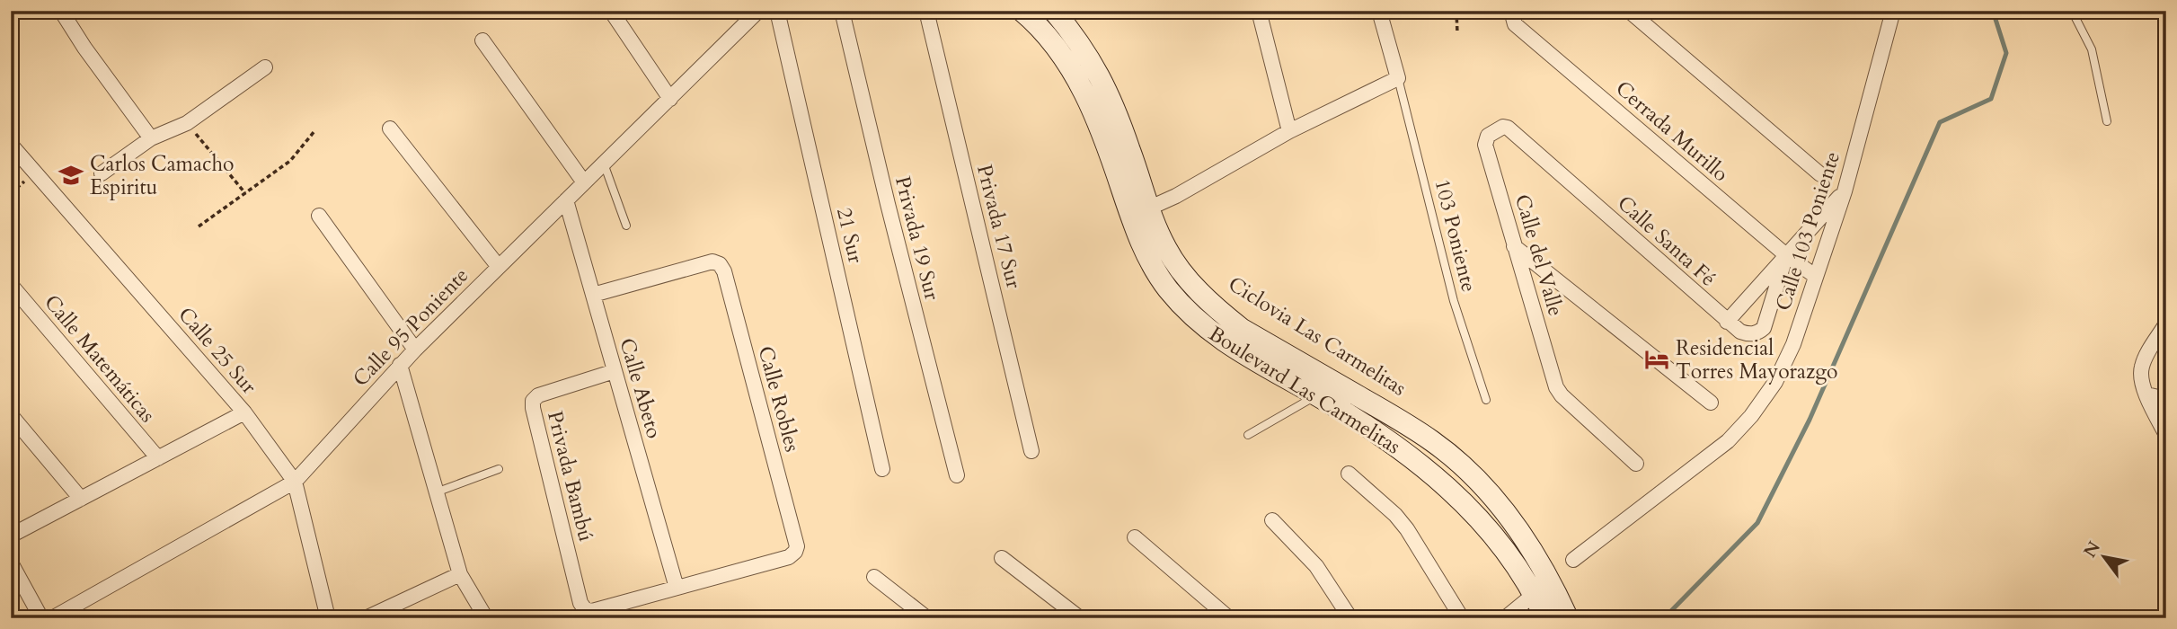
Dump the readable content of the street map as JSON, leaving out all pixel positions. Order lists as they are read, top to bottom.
{
  "streets": {
    "main road": ["Boulevard Las Carmelitas"],
    "street": [
      "Cerrada Murillo",
      "Privada 17 Sur",
      "Calle 103 Poniente",
      "21 Sur",
      "Privada 19 Sur",
      "Calle Santa Fé",
      "Calle del Valle",
      "Calle 95 Poniente",
      "Calle 25 Sur",
      "Calle Matemáticas",
      "Calle Abeto",
      "Calle Robles",
      "Privada Bambú"
    ],
    "lane": ["103 Poniente"]
  },
  "crossings": [
    ["Cerrada Murillo", "Calle 103 Poniente"],
    ["Cerrada Murillo", "Calle Santa Fé"],
    ["Calle Santa Fé", "Calle del Valle"],
    ["Calle 95 Poniente", "Calle 25 Sur"],
    ["Calle 95 Poniente", "Calle Abeto"],
    ["Calle Abeto", "Calle Robles"],
    ["Calle Abeto", "Privada Bambú"],
    ["Calle Robles", "Privada Bambú"]
  ],
  "places": {
    "school or university": ["Carlos Camacho Espiritu"],
    "hotel": ["Residencial Torres Mayorazgo"]
  },
  "north": "top left"
}
